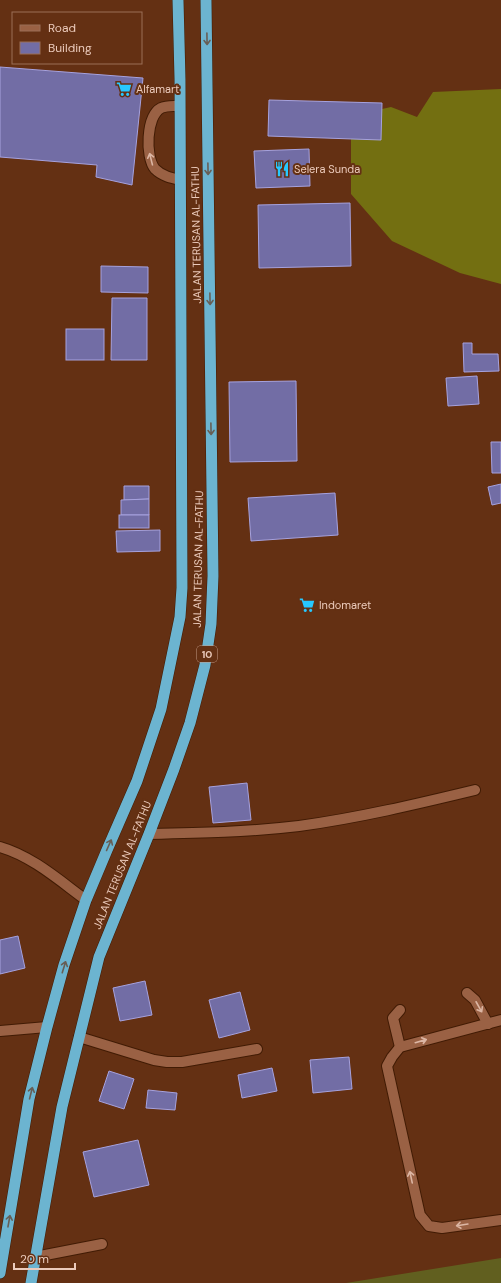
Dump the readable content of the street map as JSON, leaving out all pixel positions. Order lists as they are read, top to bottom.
{
  "streets": {
    "highway": ["JALAN TERUSAN AL-FATHU", "10"]
  },
  "places": {
    "supermarket": ["Alfamart", "Indomaret"],
    "restaurant": ["Selera Sunda"]
  },
  "legend": ["Road", "Building"],
  "scale_bar": "20 m"
}
